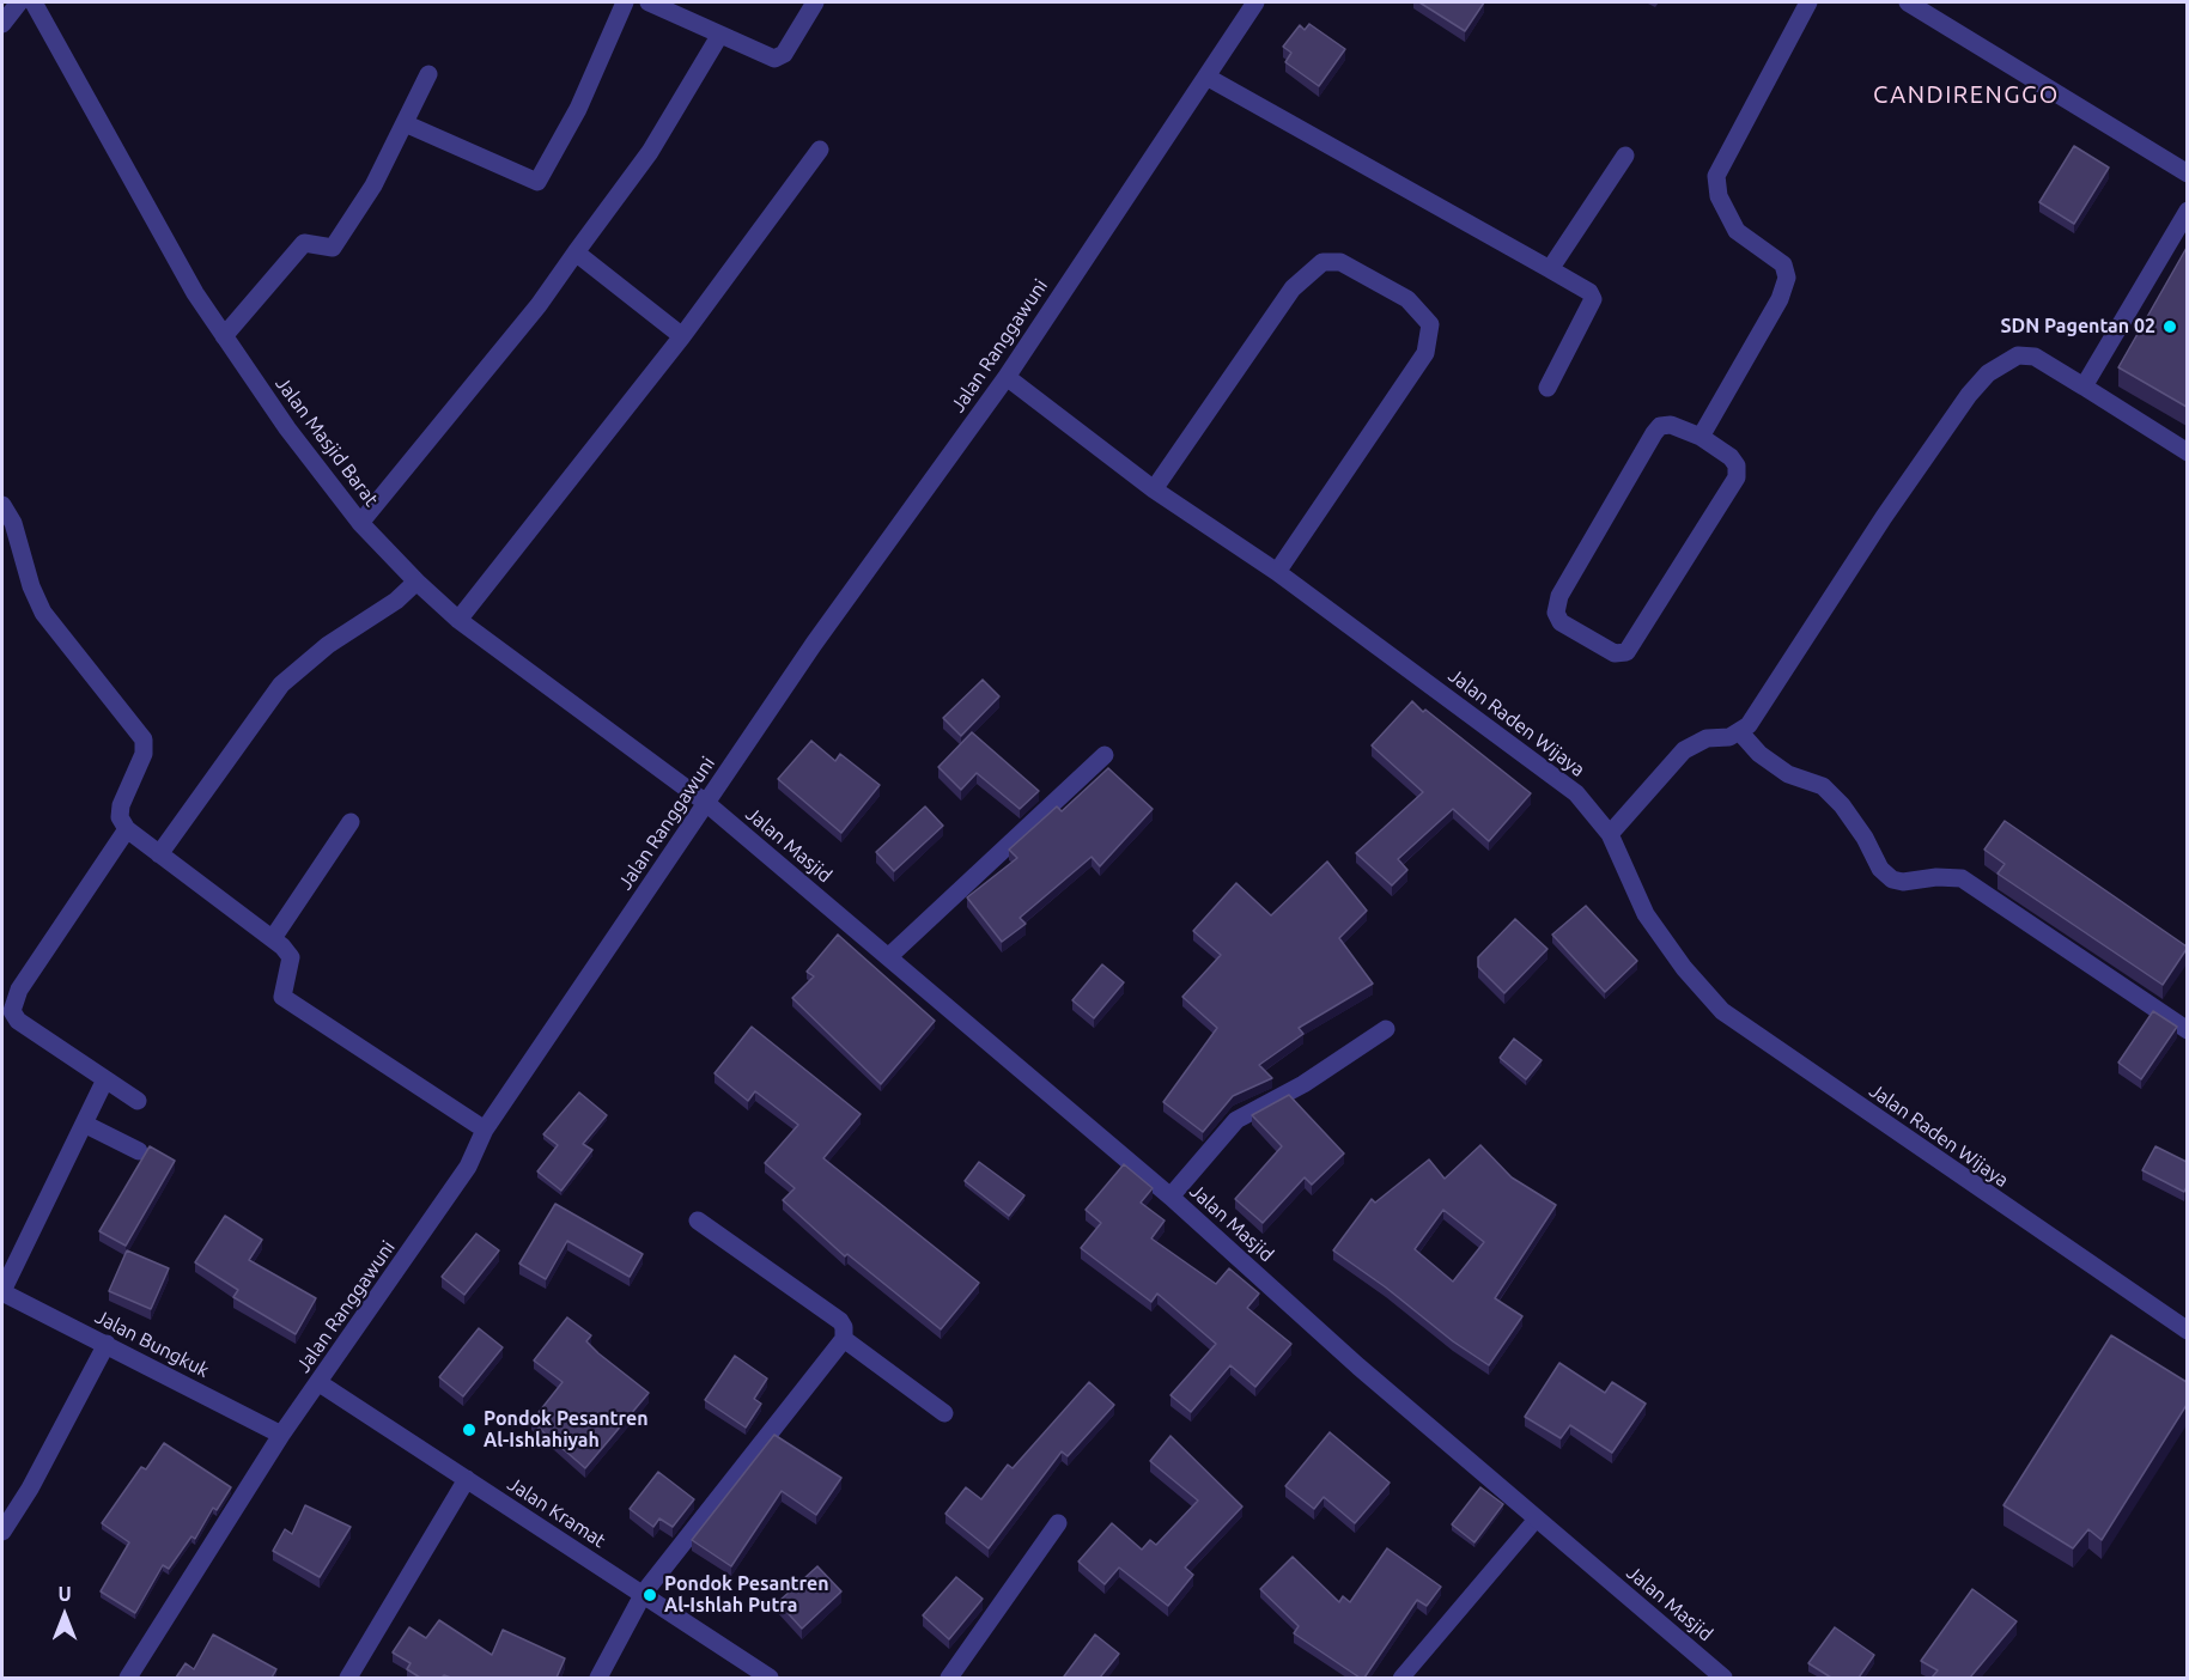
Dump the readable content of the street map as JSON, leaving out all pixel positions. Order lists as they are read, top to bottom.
{
  "streets": {
    "street": [
      "Jalan Ranggawuni",
      "Jalan Masjid Barat",
      "Jalan Raden Wijaya",
      "Jalan Masjid",
      "Jalan Bungkuk",
      "Jalan Kramat"
    ]
  },
  "crossings": [
    ["Jalan Ranggawuni", "Jalan Masjid Barat"],
    ["Jalan Ranggawuni", "Jalan Raden Wijaya"],
    ["Jalan Ranggawuni", "Jalan Masjid"],
    ["Jalan Ranggawuni", "Jalan Bungkuk"],
    ["Jalan Ranggawuni", "Jalan Kramat"],
    ["Jalan Masjid Barat", "Jalan Masjid"]
  ],
  "districts": ["CANDIRENGGO"],
  "places": ["SDN Pagentan 02", "Pondok Pesantren Al-Ishlahiyah", "Pondok Pesantren Al-Ishlah Putra"],
  "north": "top"
}
